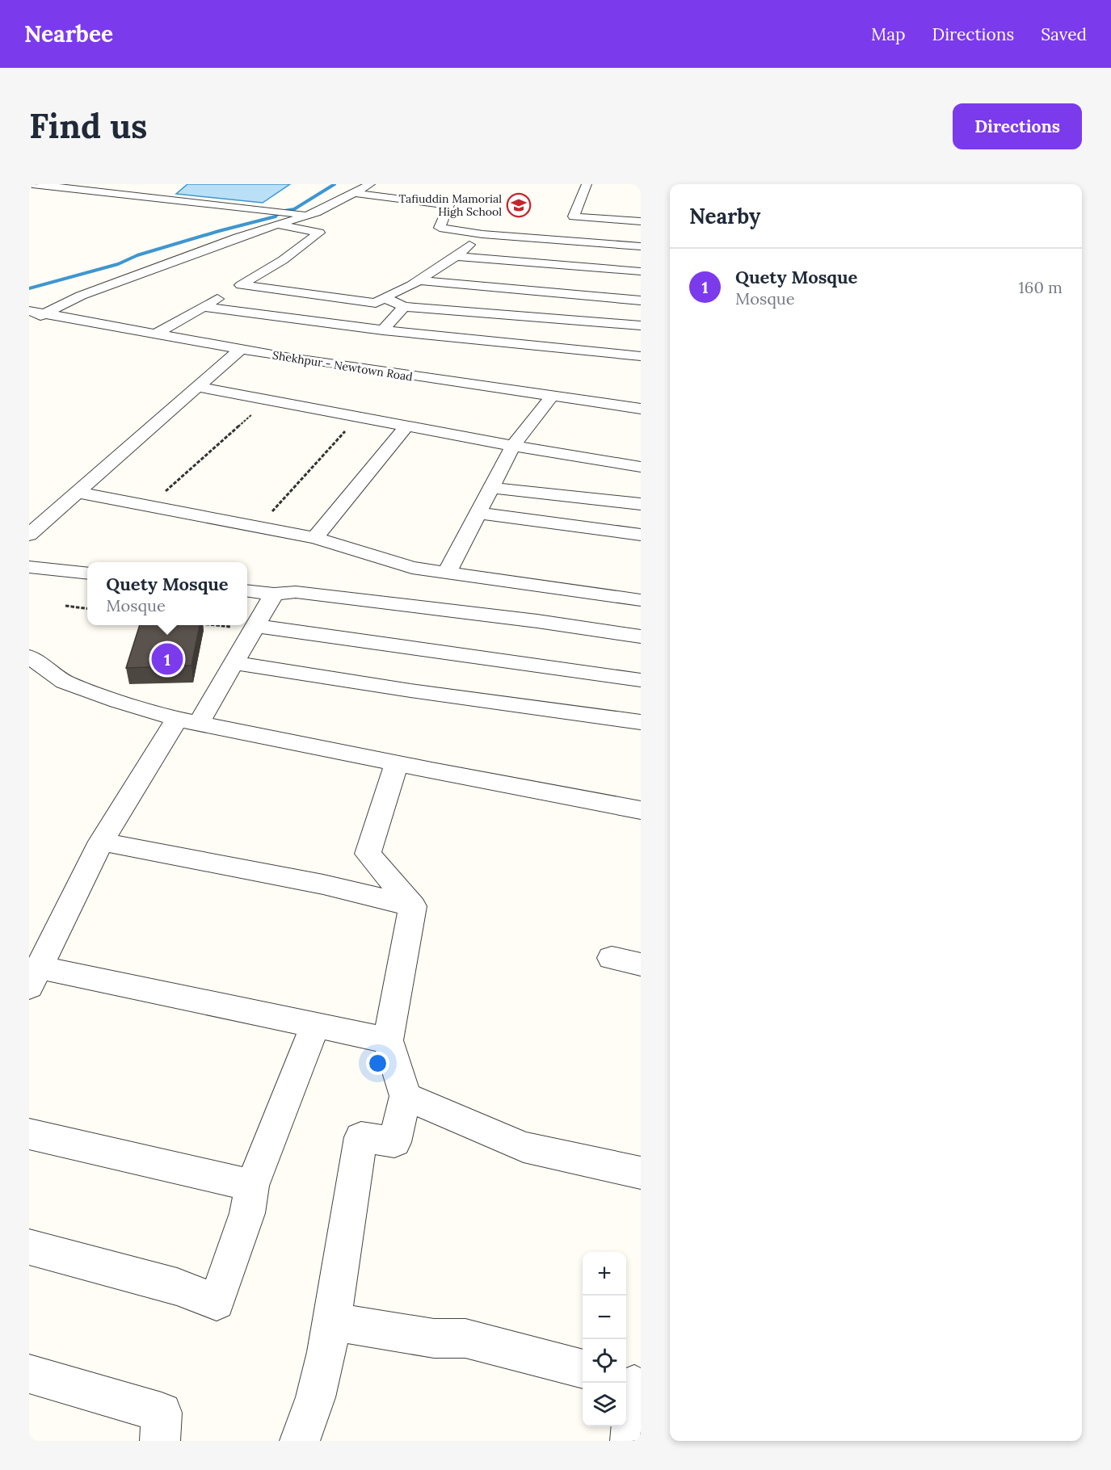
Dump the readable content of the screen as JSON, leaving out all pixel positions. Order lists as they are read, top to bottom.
{
  "streets": {
    "street": ["Shekhpur - Newtown Road"]
  },
  "places": {
    "school or university": ["Tafiuddin Mamorial High School"]
  },
  "page": {
    "header": "Nearbee",
    "nav": ["Map", "Directions", "Saved"],
    "buttons": "Directions",
    "title": "Find us",
    "heading": "Nearby",
    "list": [
      {
        "mark": "1",
        "name": "Quety Mosque",
        "note": "Mosque",
        "value": "160 m"
      }
    ],
    "popup": ["Quety Mosque", "Mosque"],
    "pins": "1",
    "map_buttons": ["+", "−"]
  }
}
